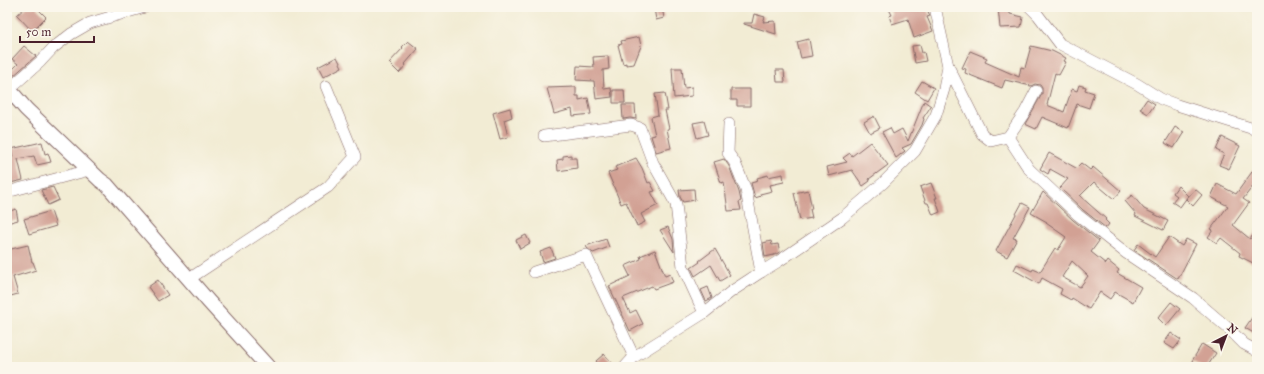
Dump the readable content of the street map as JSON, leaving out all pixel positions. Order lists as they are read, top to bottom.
{
  "scale_bar": "50 m",
  "north": "top right"
}
